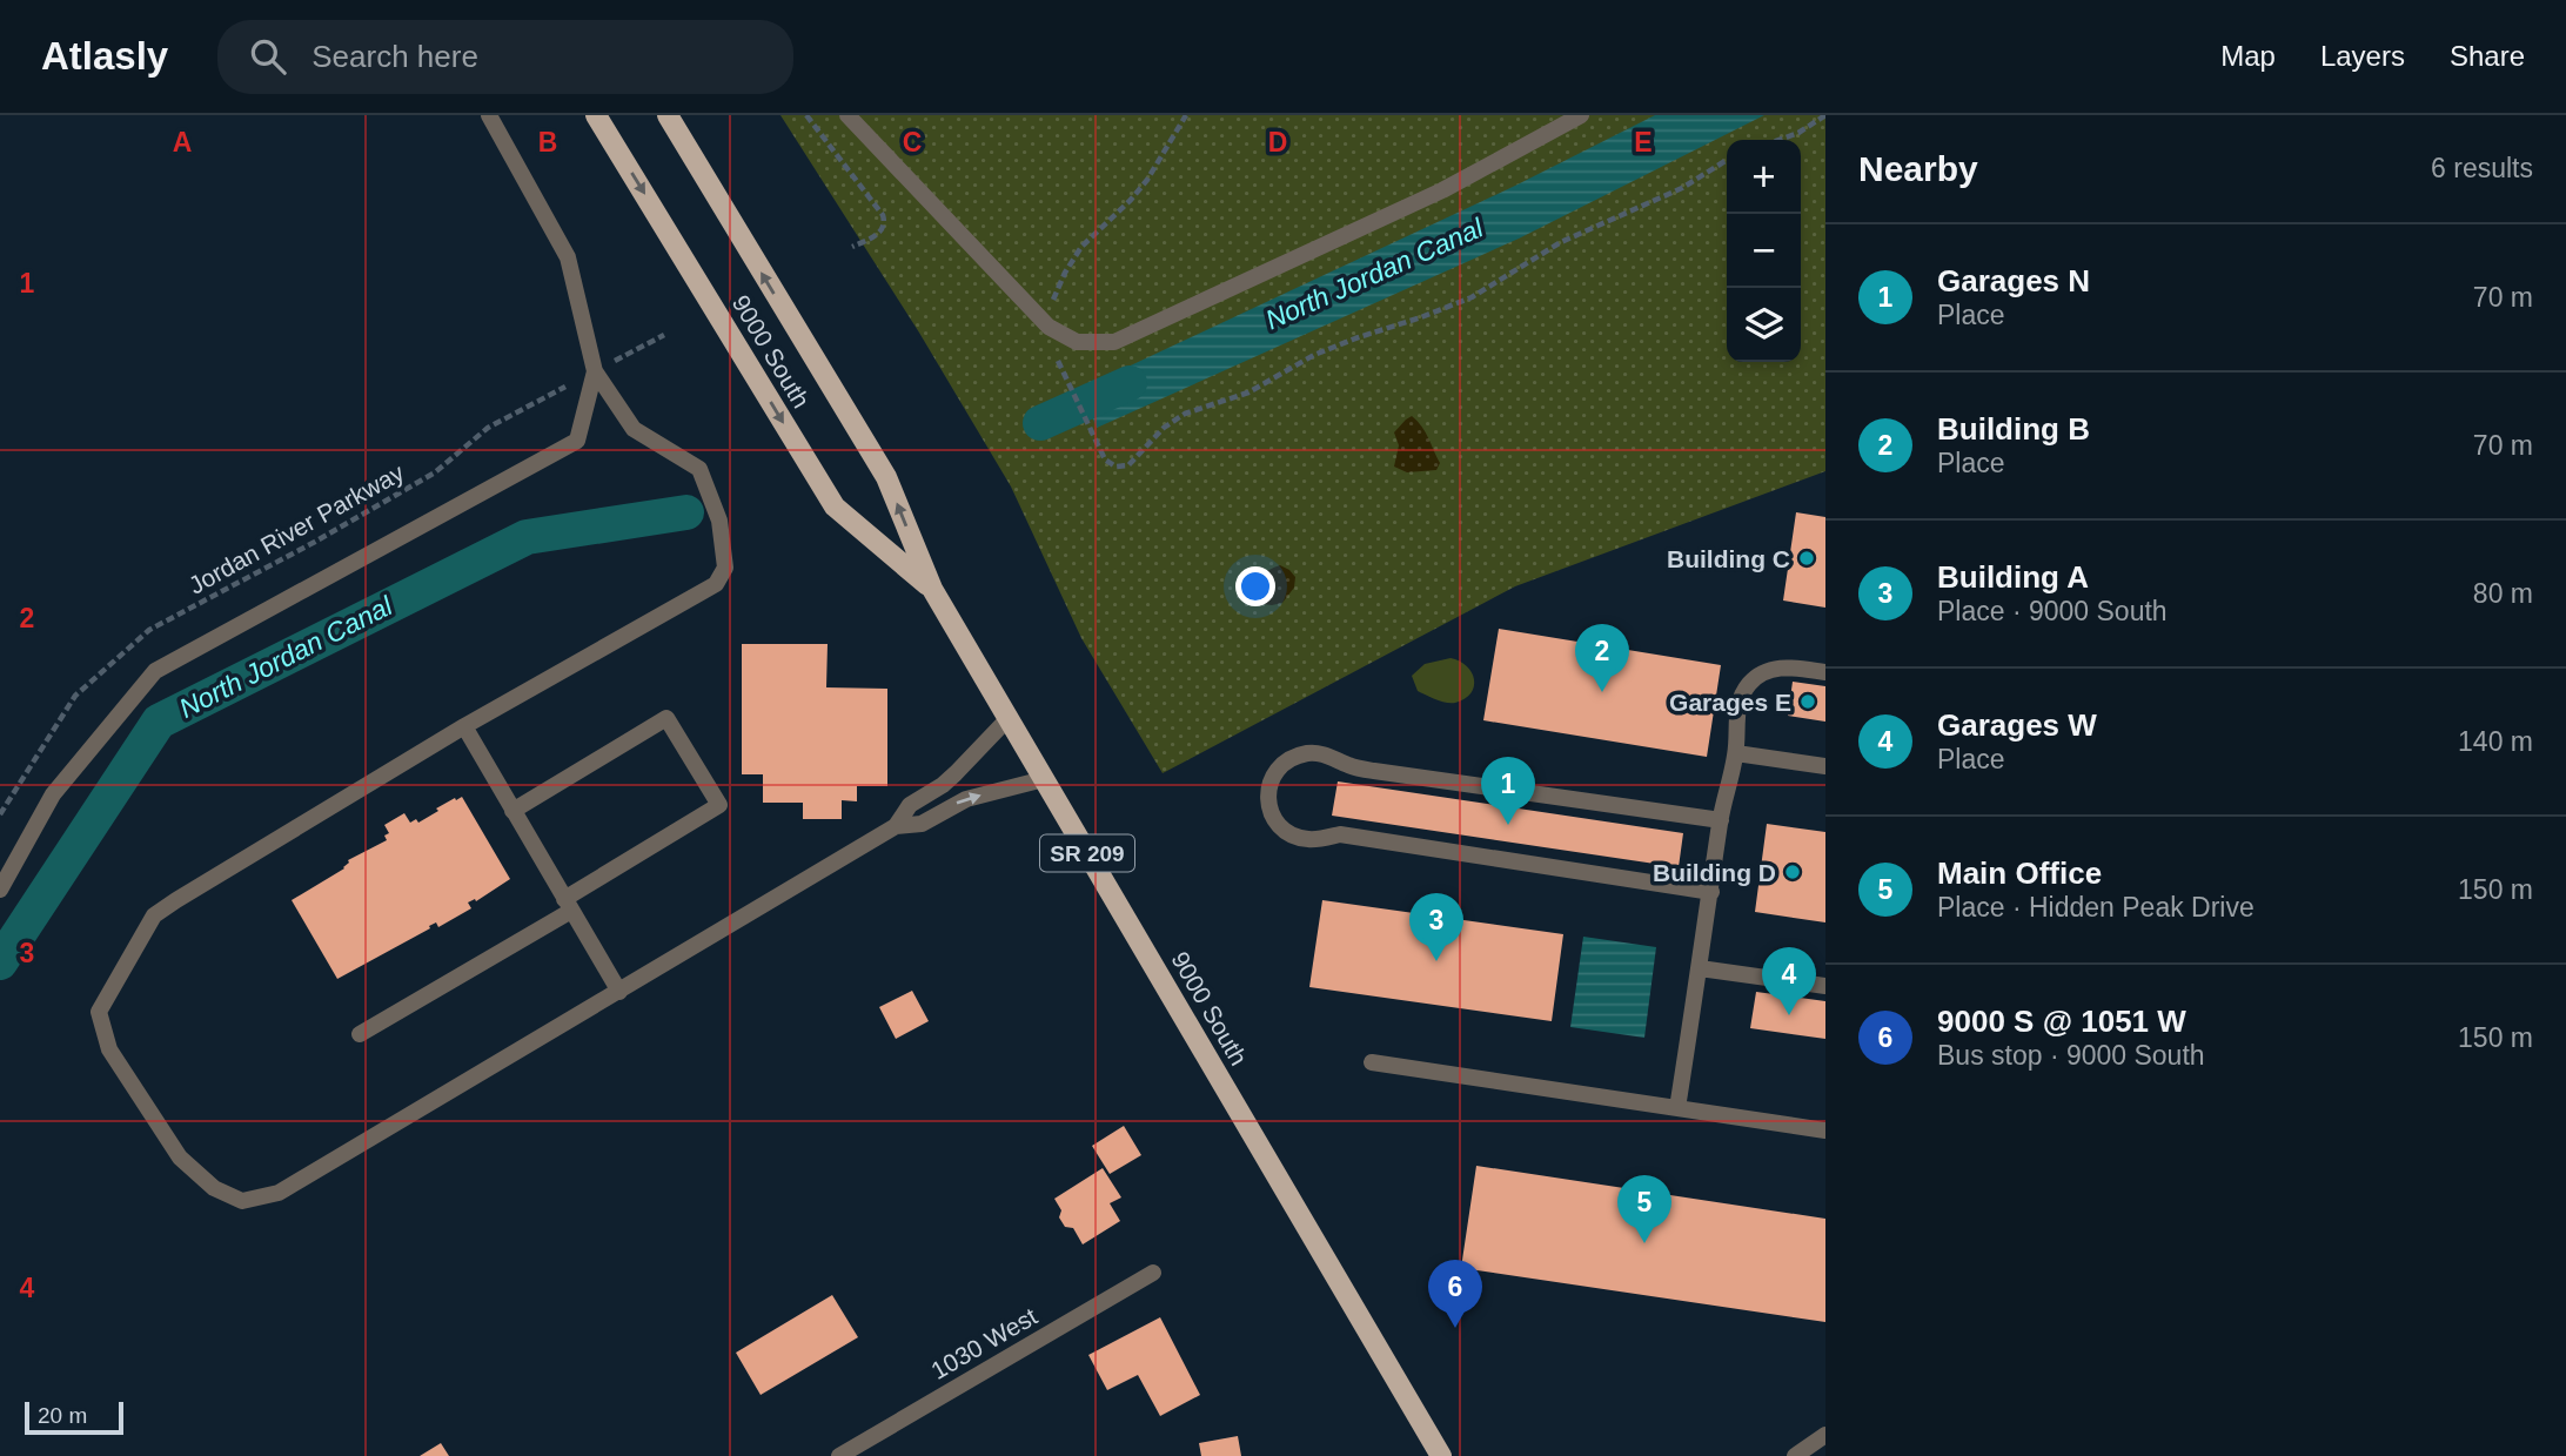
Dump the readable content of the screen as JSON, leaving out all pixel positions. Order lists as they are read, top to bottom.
{
  "streets": {
    "main road": ["9000 South", "SR 209"],
    "street": ["1030 West"],
    "path": ["Jordan River Parkway"]
  },
  "water": ["North Jordan Canal"],
  "places": ["Building C", "Garages E", "Building D"],
  "scale_bar": "20 m",
  "page": {
    "header": "Atlasly",
    "search": "Search here",
    "nav": ["Map", "Layers", "Share"],
    "heading": ["Nearby", "6 results"],
    "map_buttons": ["+", "−"],
    "list": [
      {
        "mark": "1",
        "name": "Garages N",
        "note": "Place",
        "value": "70 m"
      },
      {
        "mark": "2",
        "name": "Building B",
        "note": "Place",
        "value": "70 m"
      },
      {
        "mark": "3",
        "name": "Building A",
        "note": "Place · 9000 South",
        "value": "80 m"
      },
      {
        "mark": "4",
        "name": "Garages W",
        "note": "Place",
        "value": "140 m"
      },
      {
        "mark": "5",
        "name": "Main Office",
        "note": "Place · Hidden Peak Drive",
        "value": "150 m"
      },
      {
        "mark": "6",
        "name": "9000 S @ 1051 W",
        "note": "Bus stop · 9000 South",
        "value": "150 m"
      }
    ],
    "pins": [
      "2",
      "1",
      "3",
      "4",
      "5",
      "6"
    ],
    "scale": "20 m"
  },
  "grid": {
    "columns": [
      "A",
      "B",
      "C",
      "D",
      "E"
    ],
    "rows": [
      "1",
      "2",
      "3",
      "4"
    ]
  }
}
